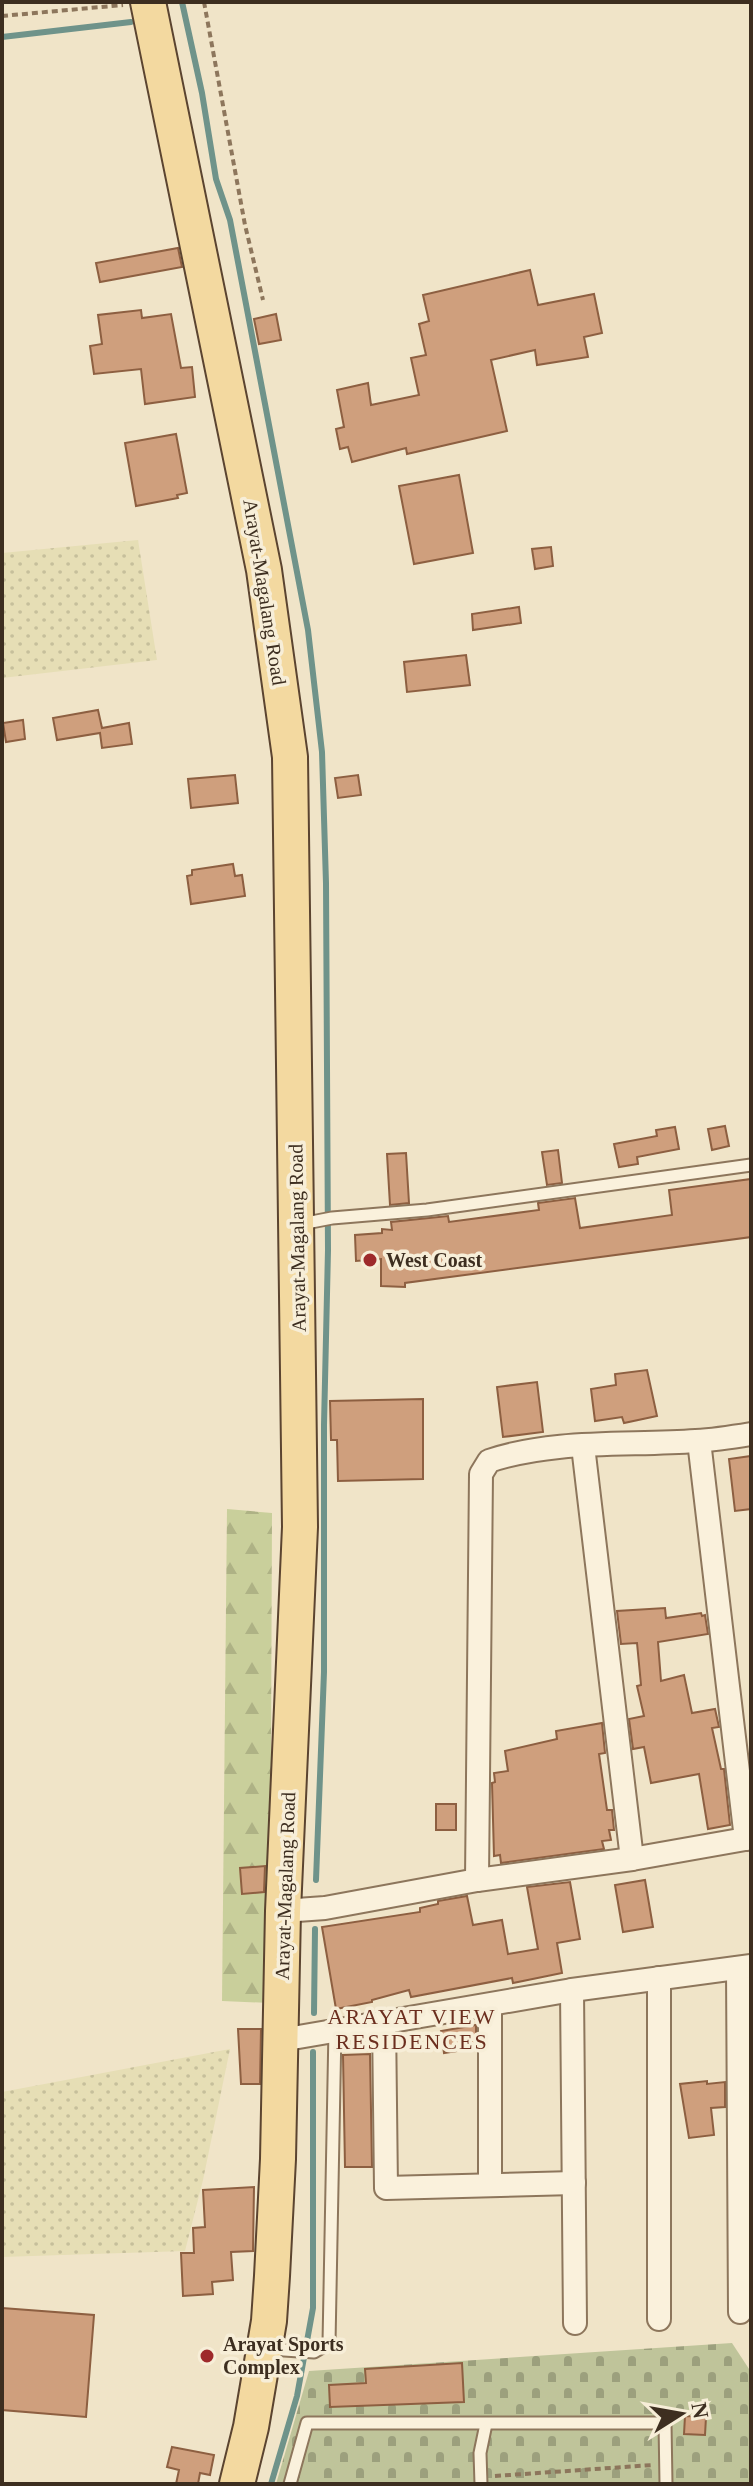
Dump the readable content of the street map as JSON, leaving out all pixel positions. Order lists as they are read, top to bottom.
{
  "streets": {
    "main road": ["Arayat-Magalang Road"]
  },
  "districts": ["ARAYAT VIEW RESIDENCES"],
  "places": ["West Coast", "Arayat Sports Complex"],
  "north": "right"
}
